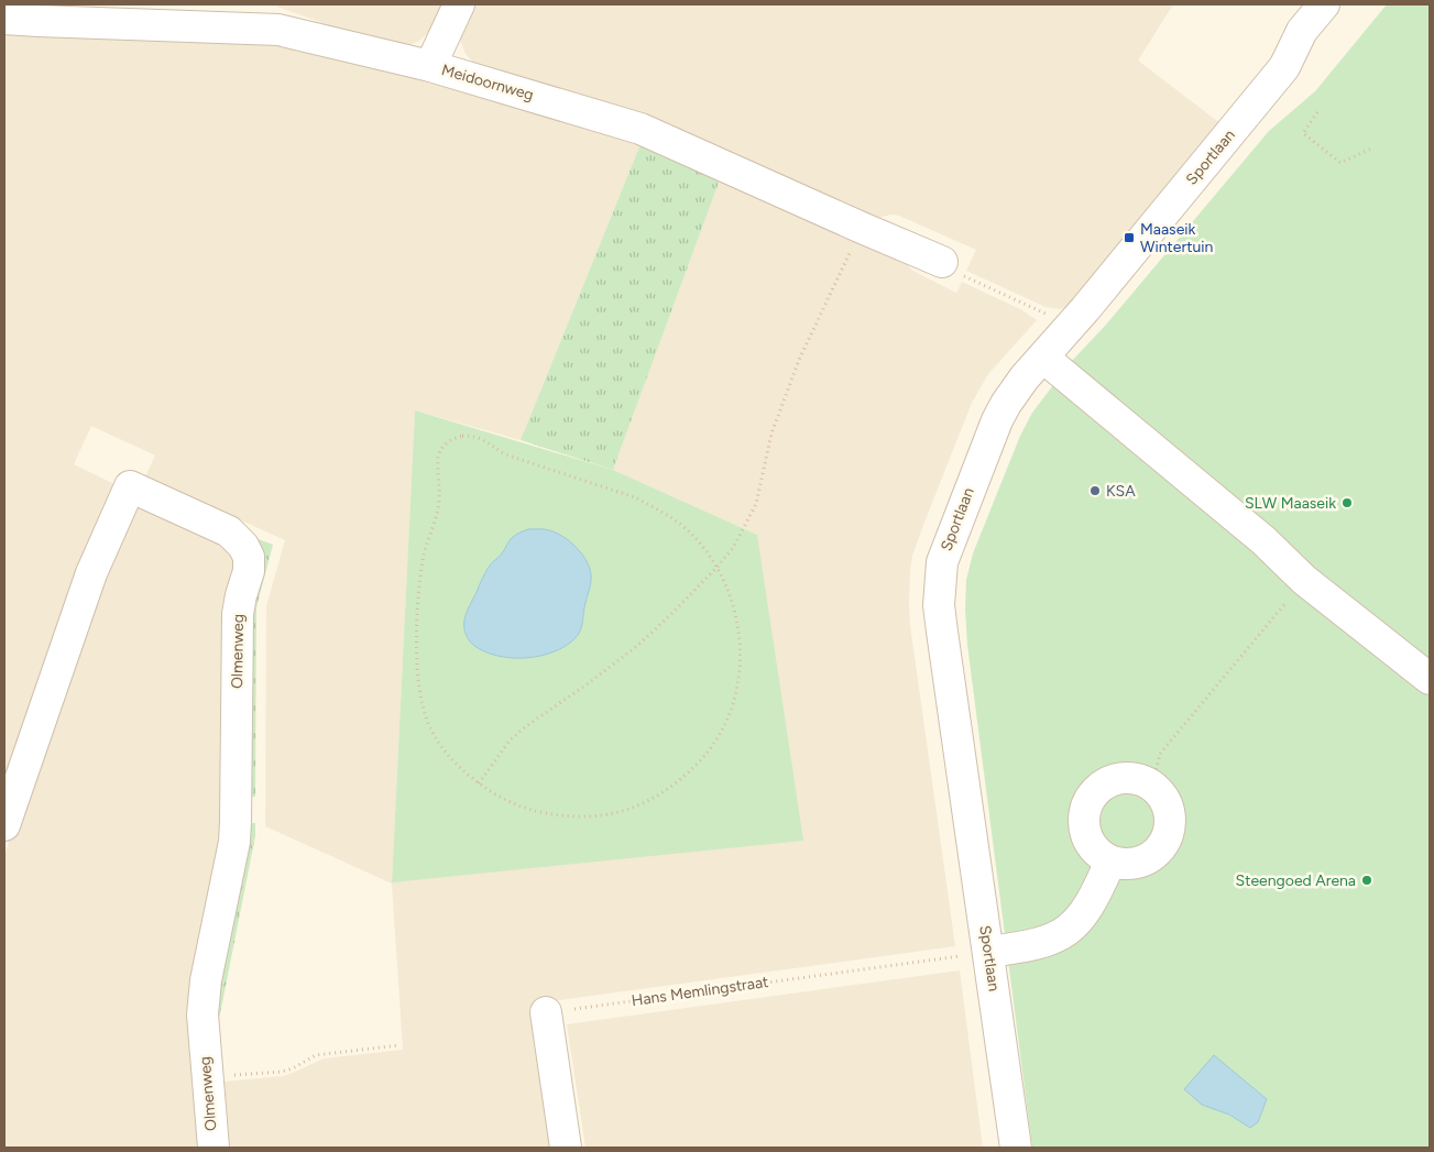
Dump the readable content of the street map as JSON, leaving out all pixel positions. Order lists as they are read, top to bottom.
{
  "streets": {
    "street": ["Meidoornweg", "Sportlaan", "Olmenweg"],
    "path": ["Hans Memlingstraat"]
  },
  "crossings": [
    ["Sportlaan", "Hans Memlingstraat"]
  ],
  "places": {
    "transit": ["Maaseik Wintertuin"],
    "other": ["KSA", "SLW Maaseik", "Steengoed Arena"]
  }
}
